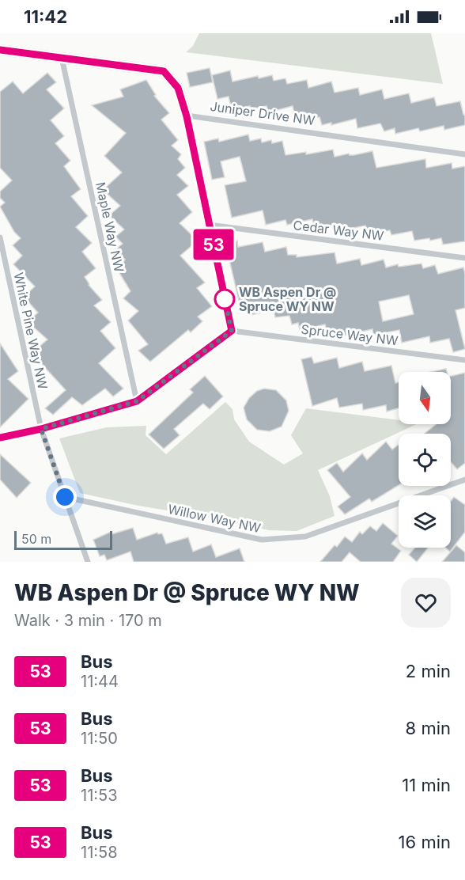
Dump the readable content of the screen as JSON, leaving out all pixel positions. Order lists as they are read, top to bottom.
{
  "streets": {
    "lane": [
      "Juniper Drive NW",
      "Maple Way NW",
      "Cedar Way NW",
      "White Pine Way NW",
      "Spruce Way NW",
      "Willow Way NW"
    ]
  },
  "crossings": [
    ["White Pine Way NW", "Willow Way NW"]
  ],
  "places": ["WB Aspen Dr @ Spruce WY NW"],
  "lines": ["bus line 53"],
  "scale_bar": "50 m",
  "north": "bottom",
  "page": {
    "status": "11:42",
    "on_map": "53",
    "scale": "50 m",
    "heading": ["WB Aspen Dr @ Spruce WY NW", "Walk · 3 min · 170 m"],
    "list": [
      {
        "mark": "53",
        "name": "Bus",
        "note": "11:44",
        "value": "2 min"
      },
      {
        "mark": "53",
        "name": "Bus",
        "note": "11:50",
        "value": "8 min"
      },
      {
        "mark": "53",
        "name": "Bus",
        "note": "11:53",
        "value": "11 min"
      },
      {
        "mark": "53",
        "name": "Bus",
        "note": "11:58",
        "value": "16 min"
      }
    ]
  }
}
